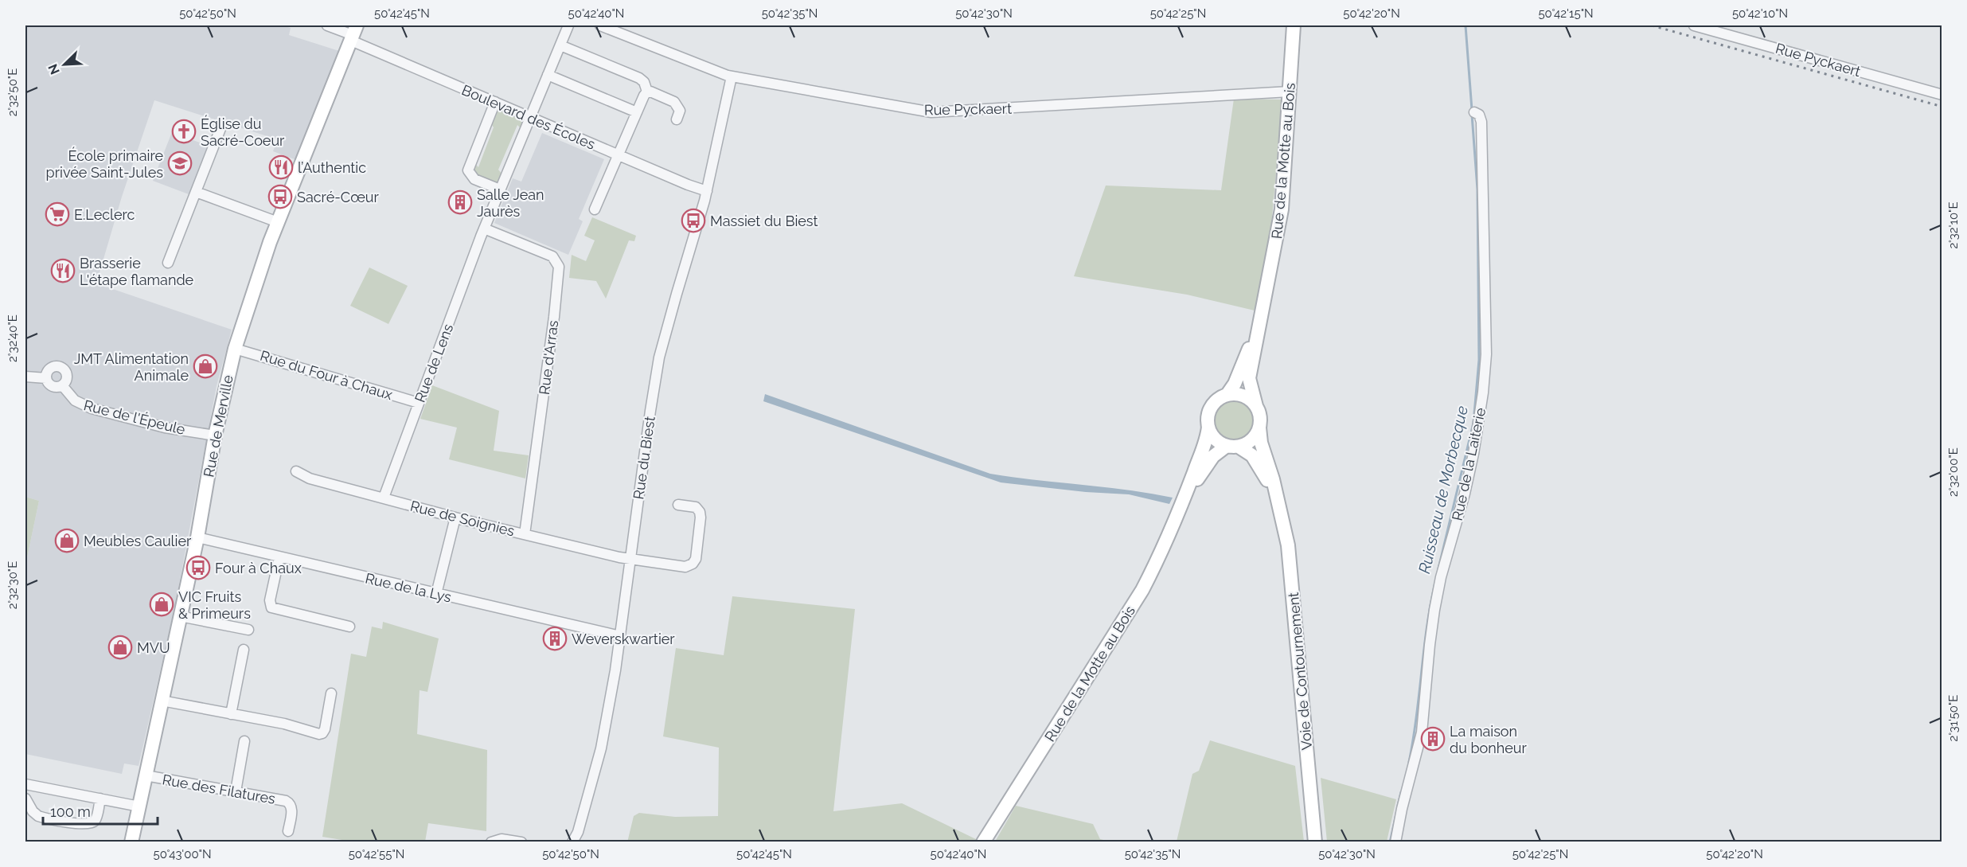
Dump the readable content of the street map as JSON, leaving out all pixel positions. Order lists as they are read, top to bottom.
{
  "streets": {
    "street": [
      "Rue Pyckaert",
      "Boulevard des Écoles",
      "Rue de la Motte au Bois",
      "Rue d'Arras",
      "Rue de Lens",
      "Rue du Four à Chaux",
      "Rue de l'Épeule",
      "Rue de Merville",
      "Rue du Biest",
      "Rue de la Laiterie",
      "Rue de Soignies",
      "Rue de la Lys",
      "Voie de Contournement",
      "Rue des Filatures"
    ]
  },
  "crossings": [
    ["Rue Pyckaert", "Rue de la Motte au Bois"],
    ["Rue Pyckaert", "Rue du Biest"],
    ["Boulevard des Écoles", "Rue de Lens"],
    ["Boulevard des Écoles", "Rue de Merville"],
    ["Boulevard des Écoles", "Rue du Biest"],
    ["Rue d'Arras", "Rue de Lens"],
    ["Rue d'Arras", "Rue de Soignies"],
    ["Rue de Lens", "Rue du Four à Chaux"],
    ["Rue de Lens", "Rue de Soignies"],
    ["Rue du Four à Chaux", "Rue de Merville"],
    ["Rue de l'Épeule", "Rue de Merville"],
    ["Rue de Merville", "Rue de la Lys"],
    ["Rue de Merville", "Rue des Filatures"],
    ["Rue du Biest", "Rue de Soignies"],
    ["Rue du Biest", "Rue de la Lys"]
  ],
  "water": ["Ruisseau de Morbecque"],
  "places": {
    "church": ["Église du Sacré-Coeur"],
    "school or university": ["École primaire privée Saint-Jules"],
    "restaurant": ["l’Authentic", "Brasserie L'étape flamande"],
    "bus stop": ["Sacré-Cœur", "Massiet du Biest", "Four à Chaux"],
    "building": ["Salle Jean Jaurès", "Weverskwartier", "La maison du bonheur"],
    "supermarket": ["E.Leclerc"],
    "shop": [
      "JMT Alimentation Animale",
      "Meubles Caulier",
      "VIC Fruits & Primeurs",
      "MVU"
    ]
  },
  "scale_bar": "100 m",
  "north": "bottom left",
  "coordinates": [
    "50°42'50\"N",
    "50°42'45\"N",
    "50°42'40\"N",
    "50°42'35\"N",
    "50°42'30\"N",
    "50°42'25\"N",
    "50°42'20\"N",
    "50°42'15\"N",
    "50°42'10\"N",
    "2°32'50\"E",
    "2°32'10\"E",
    "2°32'40\"E",
    "2°32'00\"E",
    "2°32'30\"E",
    "2°31'50\"E",
    "50°43'00\"N",
    "50°42'55\"N"
  ]
}
